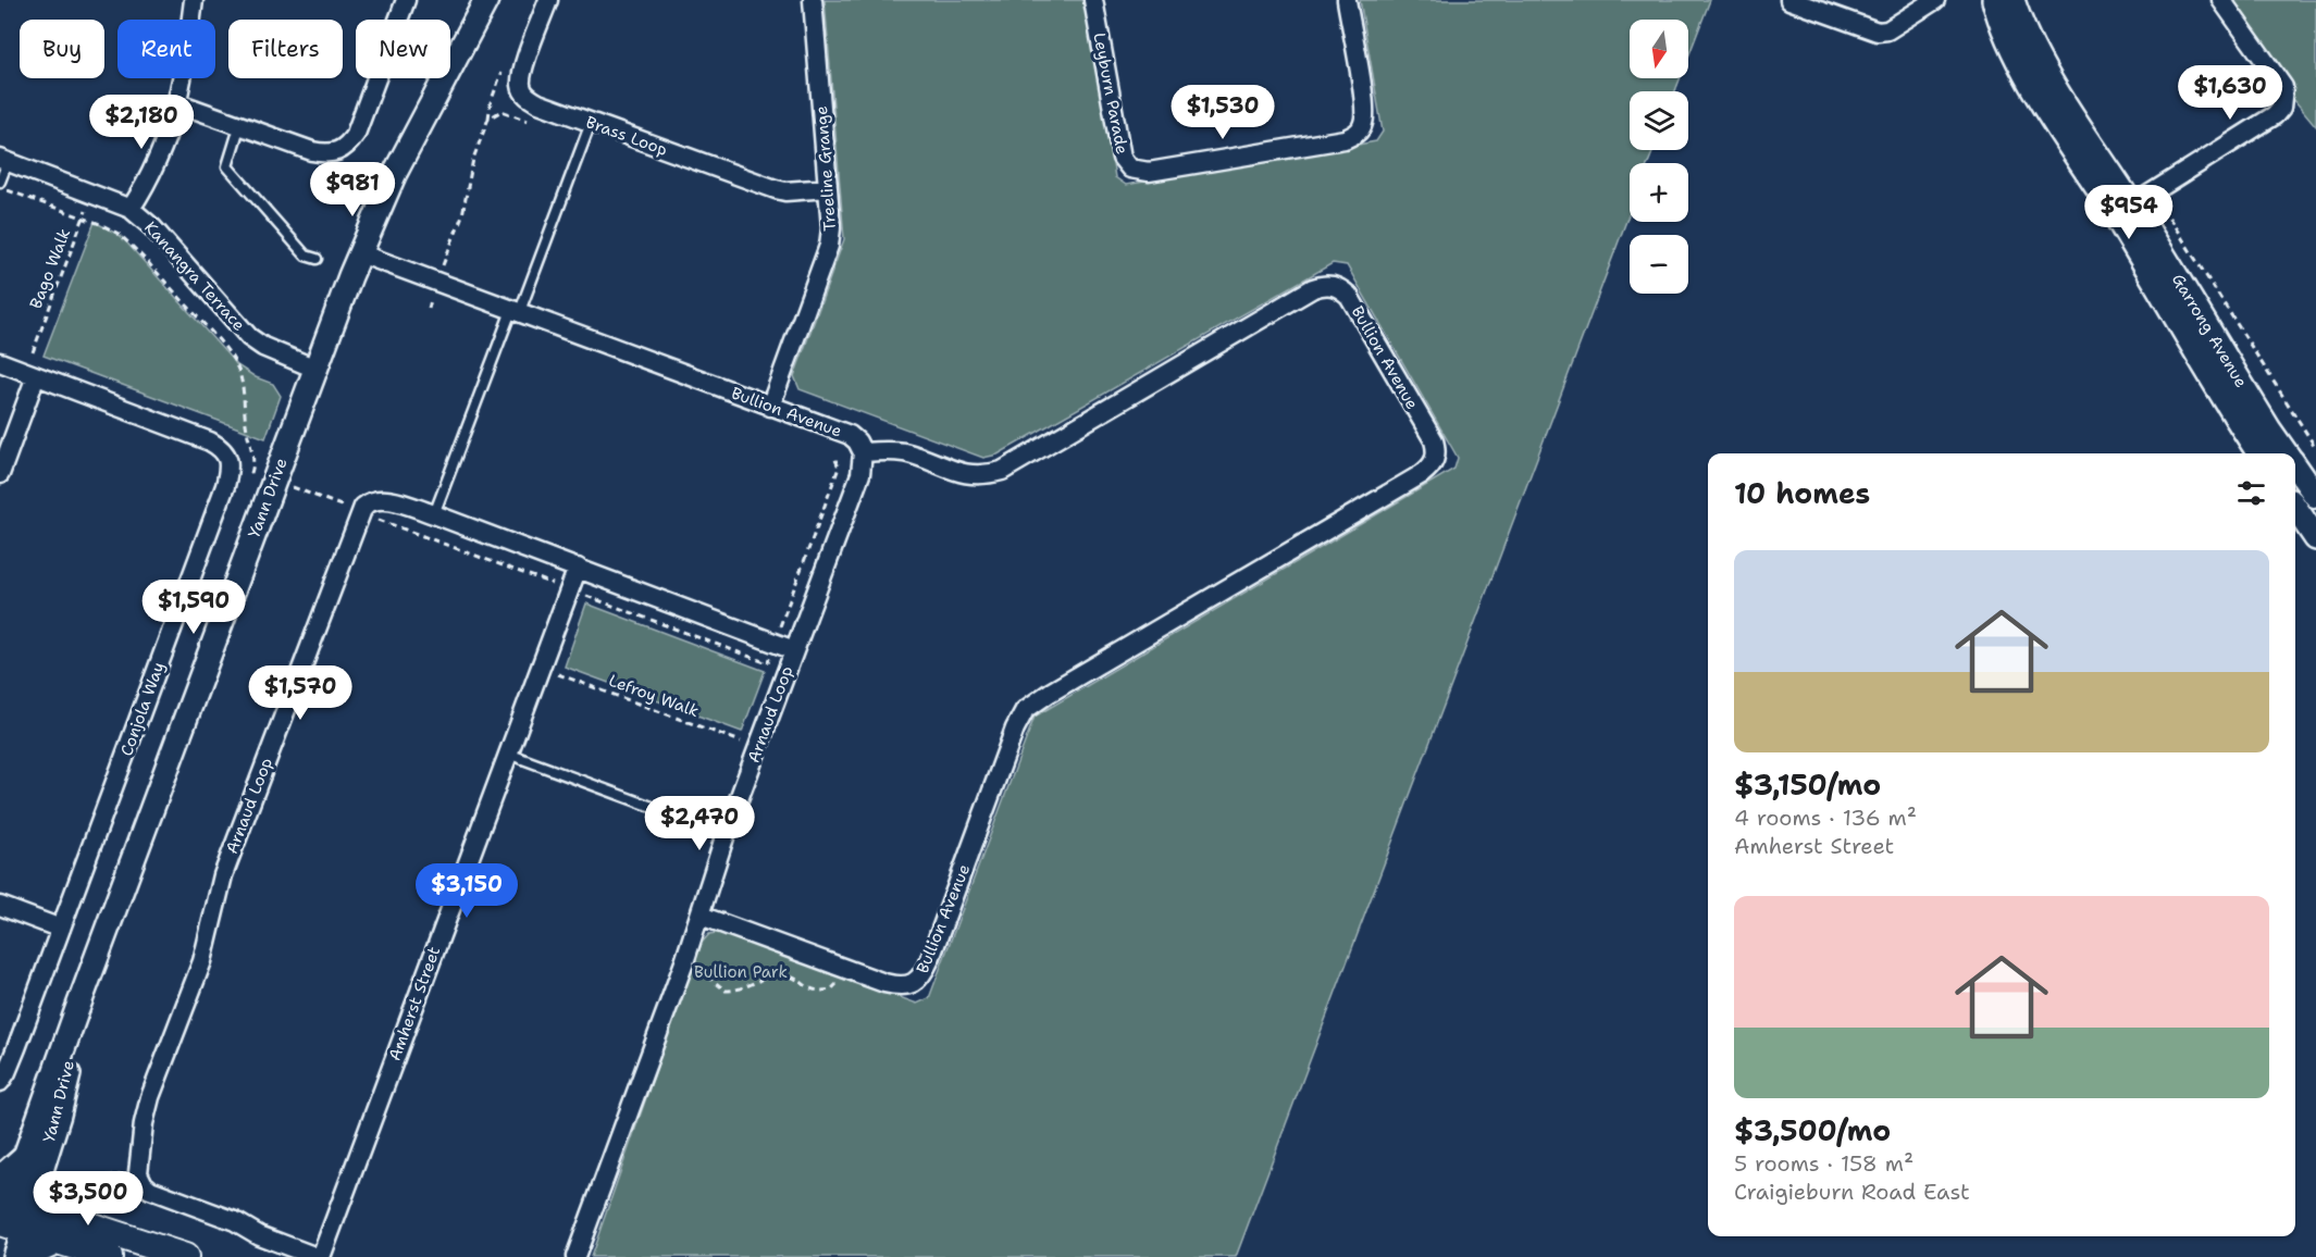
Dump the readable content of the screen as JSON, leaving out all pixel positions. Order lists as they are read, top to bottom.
{
  "streets": {
    "street": [
      "Leyburn Parade",
      "Brass Loop",
      "Treeline Grange",
      "Kanangra Terrace",
      "Garrong Avenue",
      "Bullion Avenue",
      "Yann Drive",
      "Conjola Way",
      "Arnaud Loop",
      "Amherst Street"
    ],
    "path": ["Bago Walk", "Lefroy Walk"]
  },
  "crossings": [
    ["Brass Loop", "Treeline Grange"],
    ["Treeline Grange", "Bullion Avenue"],
    ["Bago Walk", "Kanangra Terrace"],
    ["Kanangra Terrace", "Yann Drive"],
    ["Bullion Avenue", "Yann Drive"],
    ["Bullion Avenue", "Arnaud Loop"],
    ["Lefroy Walk", "Arnaud Loop"],
    ["Lefroy Walk", "Amherst Street"],
    ["Arnaud Loop", "Amherst Street"]
  ],
  "parks": ["Bullion Park"],
  "north": "bottom",
  "page": {
    "map_buttons": ["+", "−"],
    "chip": [
      "Buy",
      "Rent",
      "Filters",
      "New"
    ],
    "price": [
      "$1,630",
      "$1,530",
      "$2,180",
      "$981",
      "$954",
      "$1,590",
      "$1,570",
      "$2,470",
      "$3,150",
      "$3,500"
    ],
    "heading": "10 homes",
    "list": [
      {
        "name": "$3,150/mo",
        "note": "4 rooms · 136 m² · Amherst Street"
      },
      {
        "name": "$3,500/mo",
        "note": "5 rooms · 158 m² · Craigieburn Road East"
      }
    ]
  }
}
